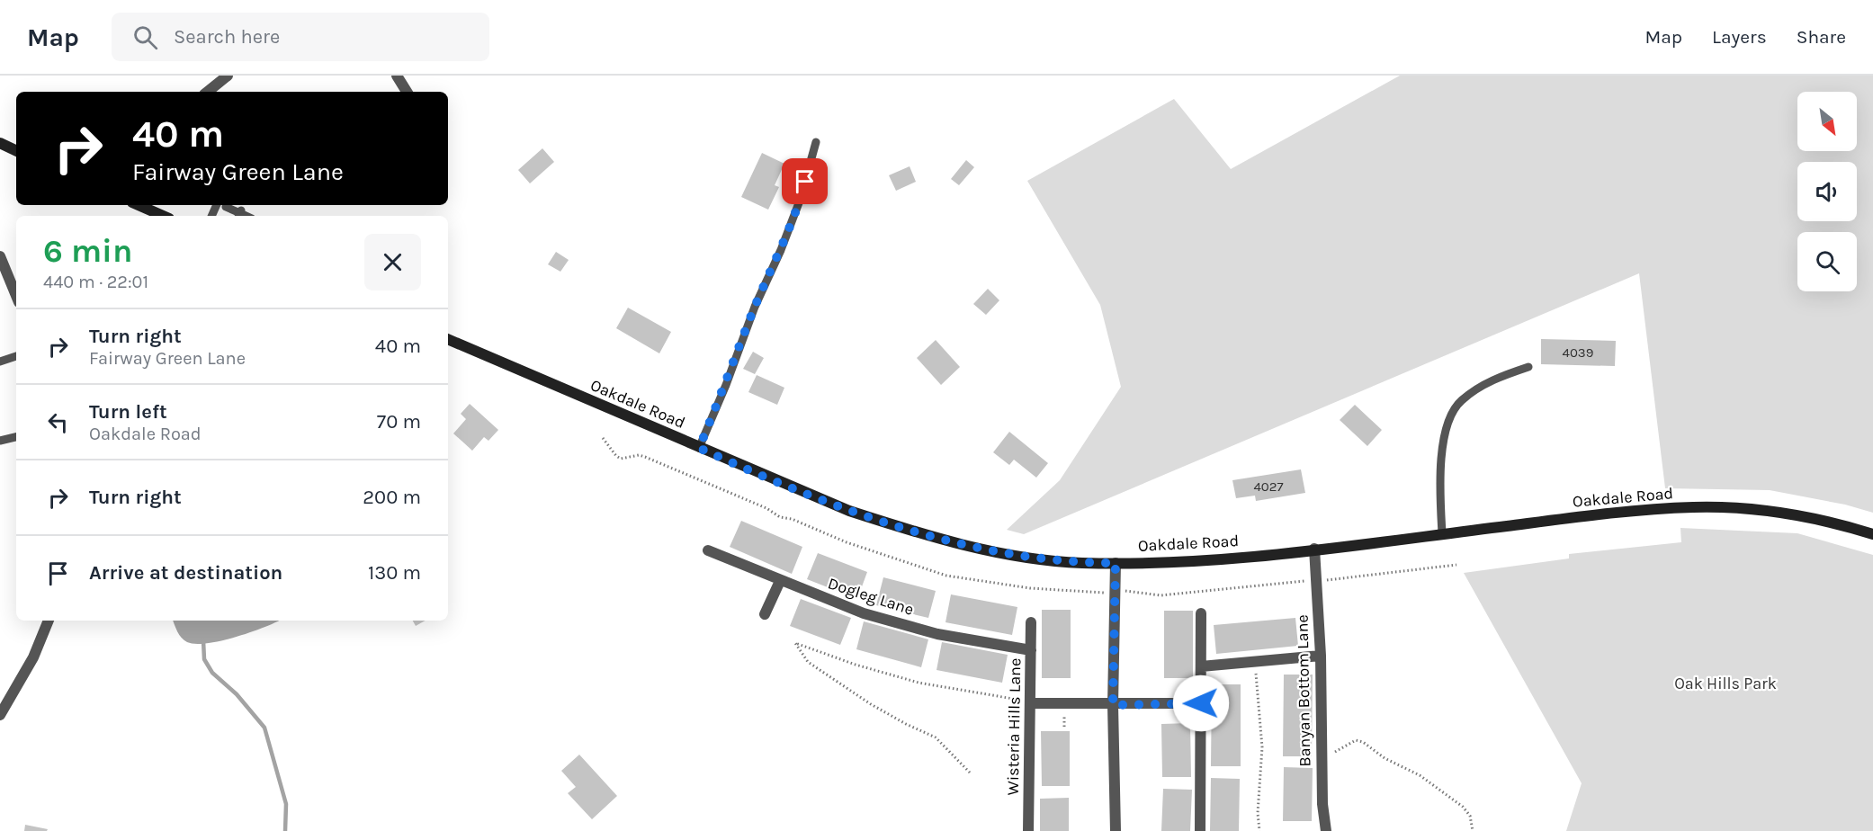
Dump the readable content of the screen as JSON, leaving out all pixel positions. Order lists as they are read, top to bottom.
{
  "streets": {
    "main road": ["Oakdale Road"],
    "street": ["Dogleg Lane", "Banyan Bottom Lane", "Wisteria Hills Lane"]
  },
  "crossings": [
    ["Oakdale Road", "Banyan Bottom Lane"],
    ["Dogleg Lane", "Wisteria Hills Lane"]
  ],
  "parks": ["Oak Hills Park"],
  "house_numbers": ["4039", "4027"],
  "north": "bottom right",
  "page": {
    "header": "Map",
    "search": "Search here",
    "nav": ["Map", "Layers", "Share"],
    "turn": ["40 m", "Fairway Green Lane"],
    "heading": ["6 min", "440 m · 22:01"],
    "list": [
      {
        "name": "Turn right",
        "note": "Fairway Green Lane",
        "value": "40 m"
      },
      {
        "name": "Turn left",
        "note": "Oakdale Road",
        "value": "70 m"
      },
      {
        "name": "Turn right",
        "value": "200 m"
      },
      {
        "name": "Arrive at destination",
        "value": "130 m"
      }
    ]
  }
}
